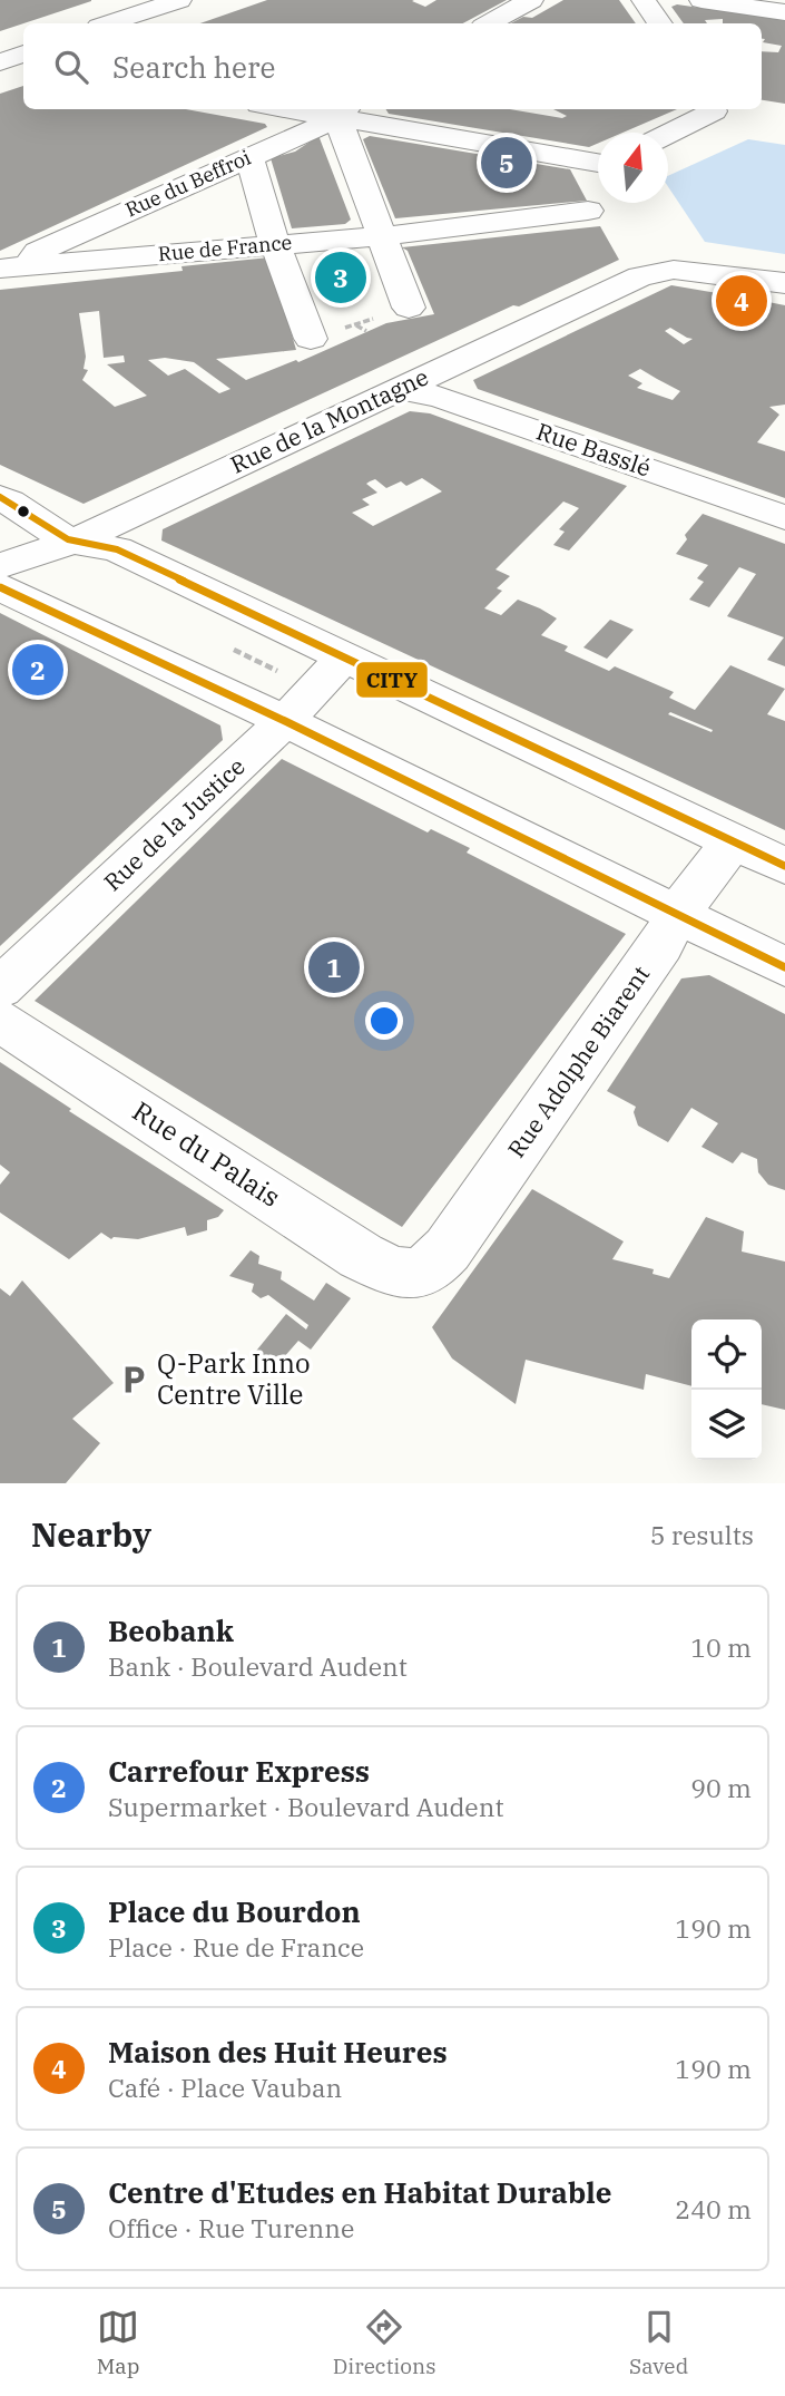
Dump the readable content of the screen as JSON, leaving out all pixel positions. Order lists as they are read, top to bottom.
{
  "streets": {
    "street": [
      "Rue du Beffroi",
      "Rue de France",
      "Rue de la Montagne",
      "Rue Basslé",
      "Rue de la Justice",
      "Rue Adolphe Biarent",
      "Rue du Palais"
    ]
  },
  "crossings": [
    ["Rue du Beffroi", "Rue de France"],
    ["Rue de la Montagne", "Rue Basslé"],
    ["Rue Adolphe Biarent", "Rue du Palais"]
  ],
  "places": {
    "parking": ["Q-Park Inno Centre Ville"]
  },
  "lines": ["transit line CITY"],
  "north": "top",
  "page": {
    "search": "Search here",
    "pins": [
      "5",
      "3",
      "4",
      "2",
      "1"
    ],
    "heading": ["Nearby", "5 results"],
    "list": [
      {
        "mark": "1",
        "name": "Beobank",
        "note": "Bank · Boulevard Audent",
        "value": "10 m"
      },
      {
        "mark": "2",
        "name": "Carrefour Express",
        "note": "Supermarket · Boulevard Audent",
        "value": "90 m"
      },
      {
        "mark": "3",
        "name": "Place du Bourdon",
        "note": "Place · Rue de France",
        "value": "190 m"
      },
      {
        "mark": "4",
        "name": "Maison des Huit Heures",
        "note": "Café · Place Vauban",
        "value": "190 m"
      },
      {
        "mark": "5",
        "name": "Centre d'Etudes en Habitat Durable",
        "note": "Office · Rue Turenne",
        "value": "240 m"
      }
    ],
    "nav": ["Map", "Directions", "Saved"]
  }
}
